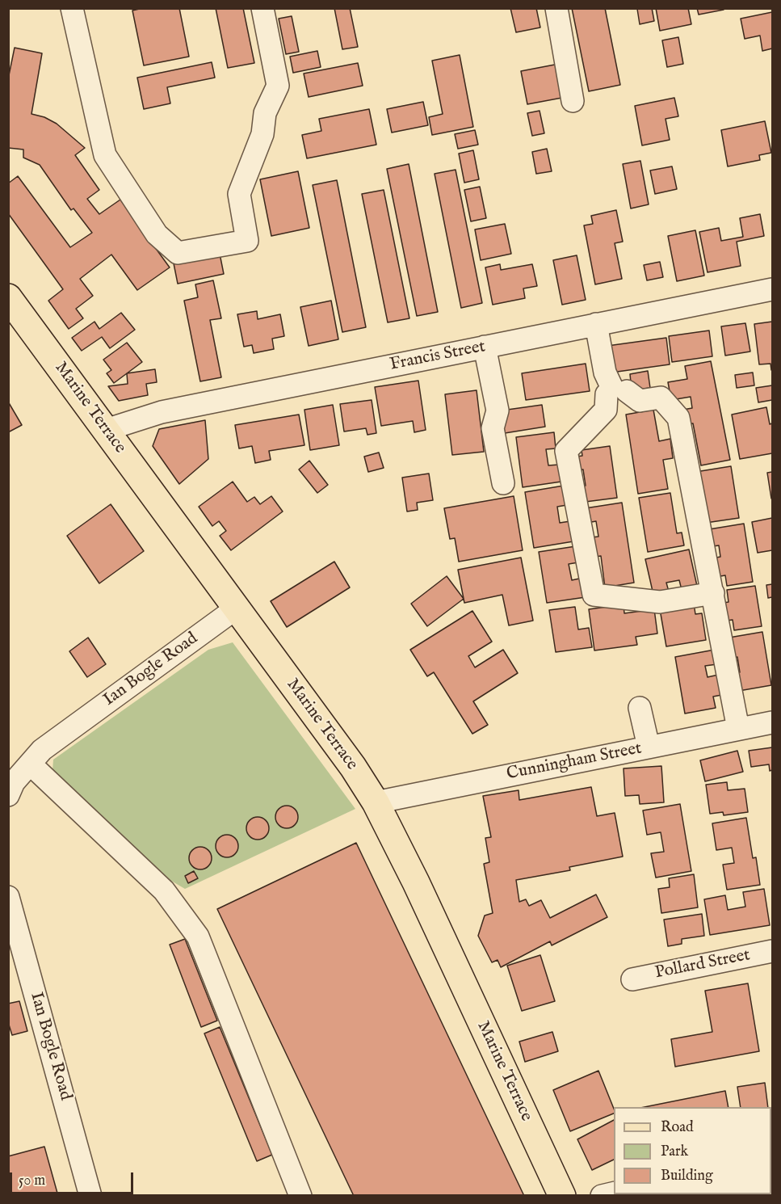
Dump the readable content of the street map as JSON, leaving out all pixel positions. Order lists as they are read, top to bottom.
{
  "streets": {
    "main road": ["Marine Terrace"],
    "street": [
      "Francis Street",
      "Ian Bogle Road",
      "Cunningham Street",
      "Pollard Street"
    ]
  },
  "crossings": [
    ["Francis Street", "Marine Terrace"],
    ["Marine Terrace", "Ian Bogle Road"],
    ["Marine Terrace", "Cunningham Street"]
  ],
  "legend": ["Road", "Park", "Building"],
  "scale_bar": "50 m"
}
